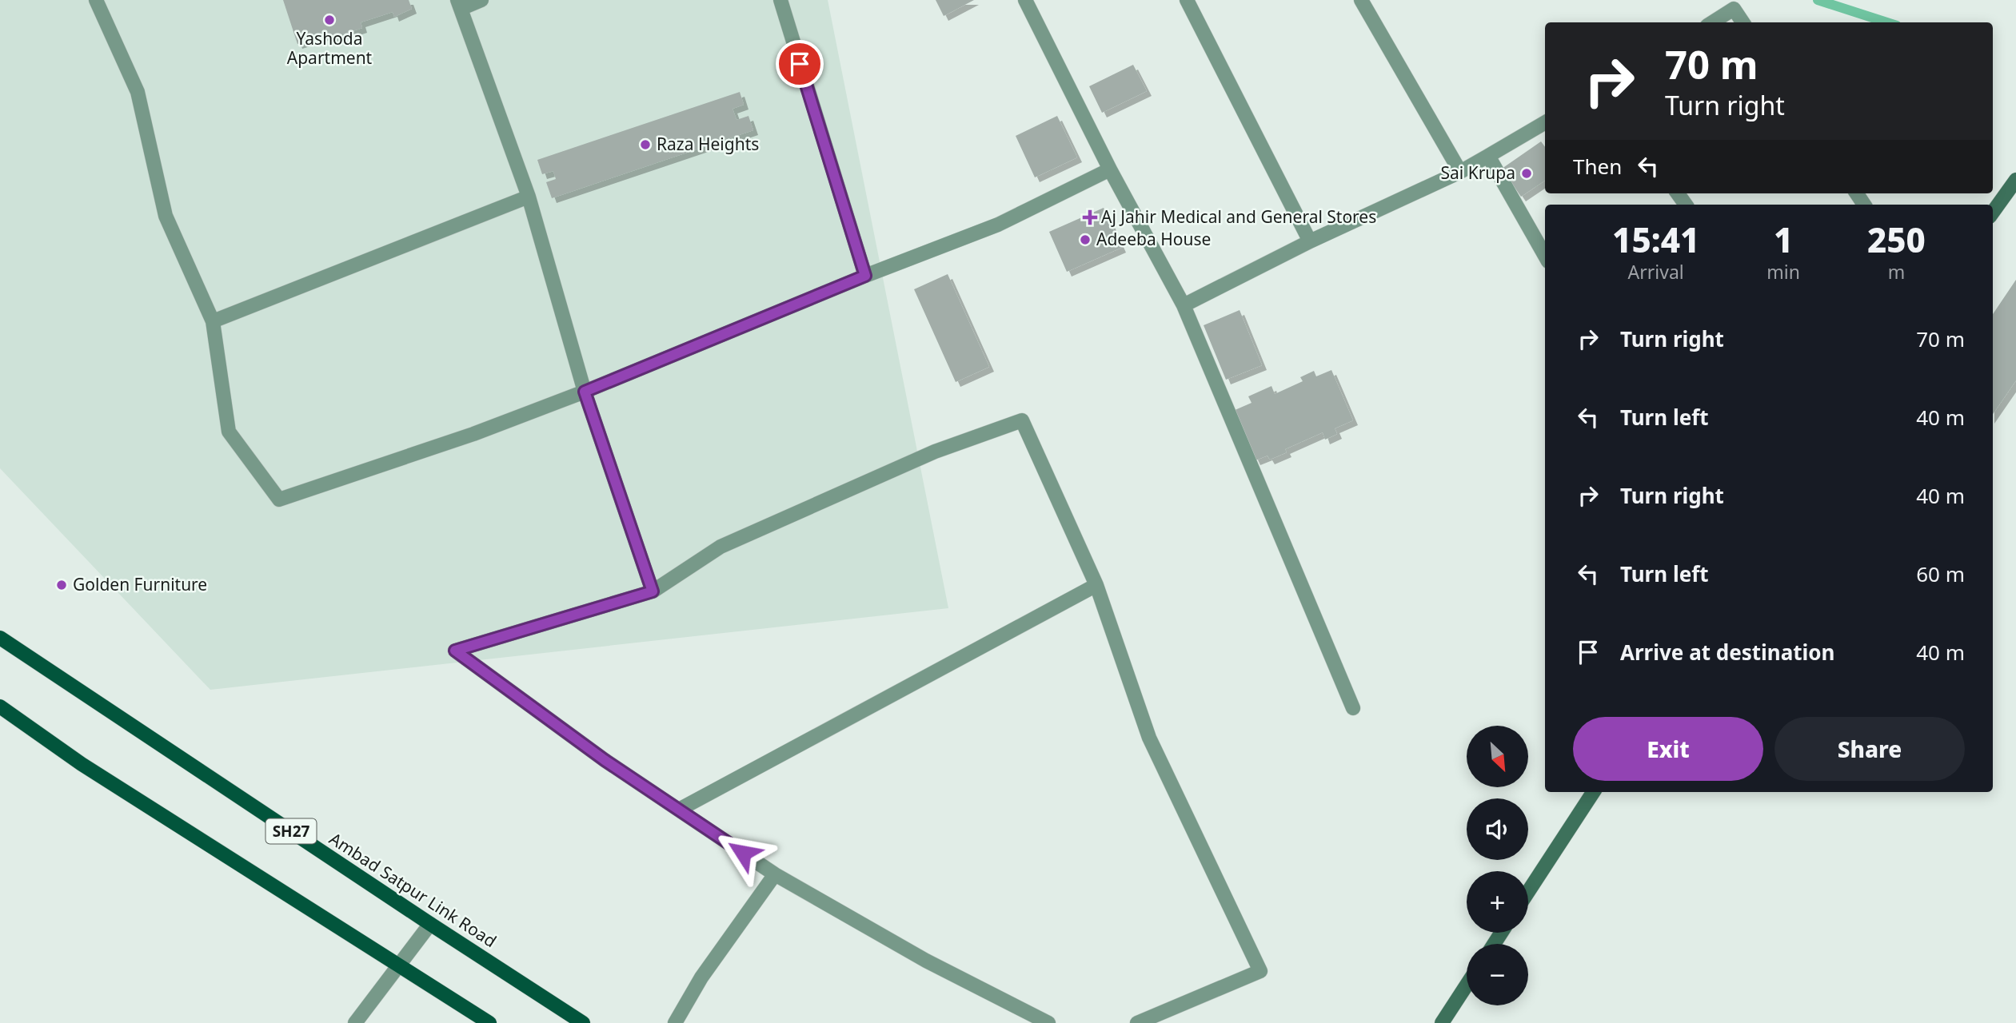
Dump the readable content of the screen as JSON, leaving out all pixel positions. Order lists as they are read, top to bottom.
{
  "streets": {
    "main road": ["SH27", "Ambad Satpur Link Road"]
  },
  "places": {
    "other": [
      "Yashoda Apartment",
      "Raza Heights",
      "Sai Krupa",
      "Adeeba House",
      "Golden Furniture"
    ],
    "health": ["Aj Jahir Medical and General Stores"]
  },
  "north": "bottom right",
  "page": {
    "turn": ["70 m", "Turn right"],
    "then": "Then",
    "eta": [
      "15:41",
      "Arrival",
      "1",
      "min",
      "250",
      "m"
    ],
    "list": [
      {
        "name": "Turn right",
        "value": "70 m"
      },
      {
        "name": "Turn left",
        "value": "40 m"
      },
      {
        "name": "Turn right",
        "value": "40 m"
      },
      {
        "name": "Turn left",
        "value": "60 m"
      },
      {
        "name": "Arrive at destination",
        "value": "40 m"
      }
    ],
    "buttons": ["Exit", "Share"],
    "map_buttons": ["+", "−"]
  }
}
